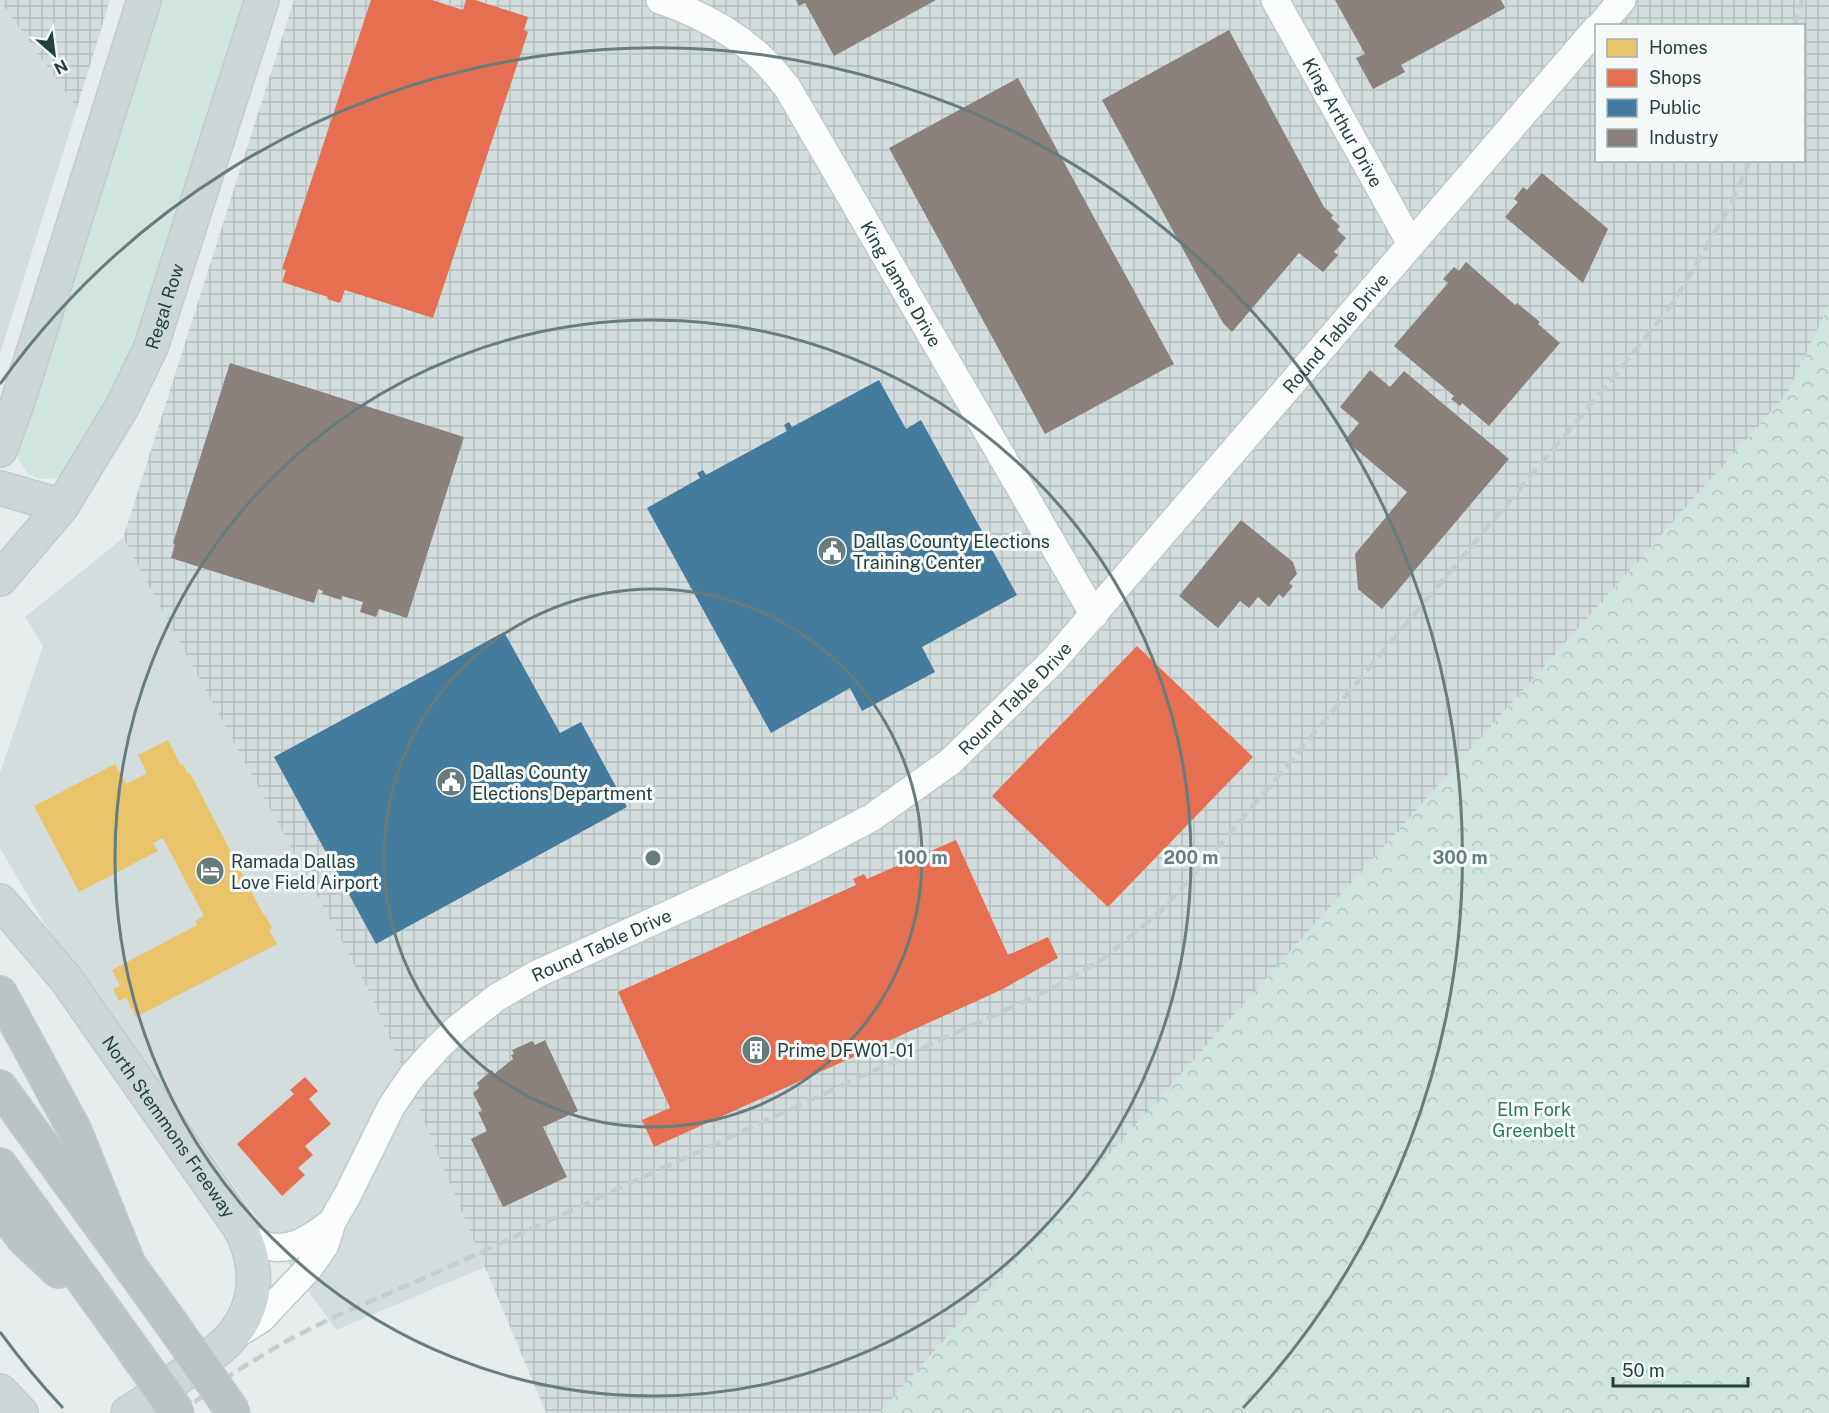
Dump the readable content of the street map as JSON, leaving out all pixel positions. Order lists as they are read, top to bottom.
{
  "streets": {
    "main road": ["Regal Row", "North Stemmons Freeway"],
    "street": ["King Arthur Drive", "King James Drive", "Round Table Drive"]
  },
  "crossings": [
    ["King Arthur Drive", "Round Table Drive"],
    ["King James Drive", "Round Table Drive"],
    ["Round Table Drive", "North Stemmons Freeway"]
  ],
  "parks": ["Elm Fork Greenbelt"],
  "places": {
    "public building": ["Dallas County Elections Training Center", "Dallas County Elections Department"],
    "hotel": ["Ramada Dallas Love Field Airport"],
    "building": ["Prime DFW01-01"]
  },
  "legend": [
    "Homes",
    "Shops",
    "Public",
    "Industry"
  ],
  "scale_bar": "50 m",
  "north": "bottom right",
  "rings": ["100 m", "200 m", "300 m"]
}
